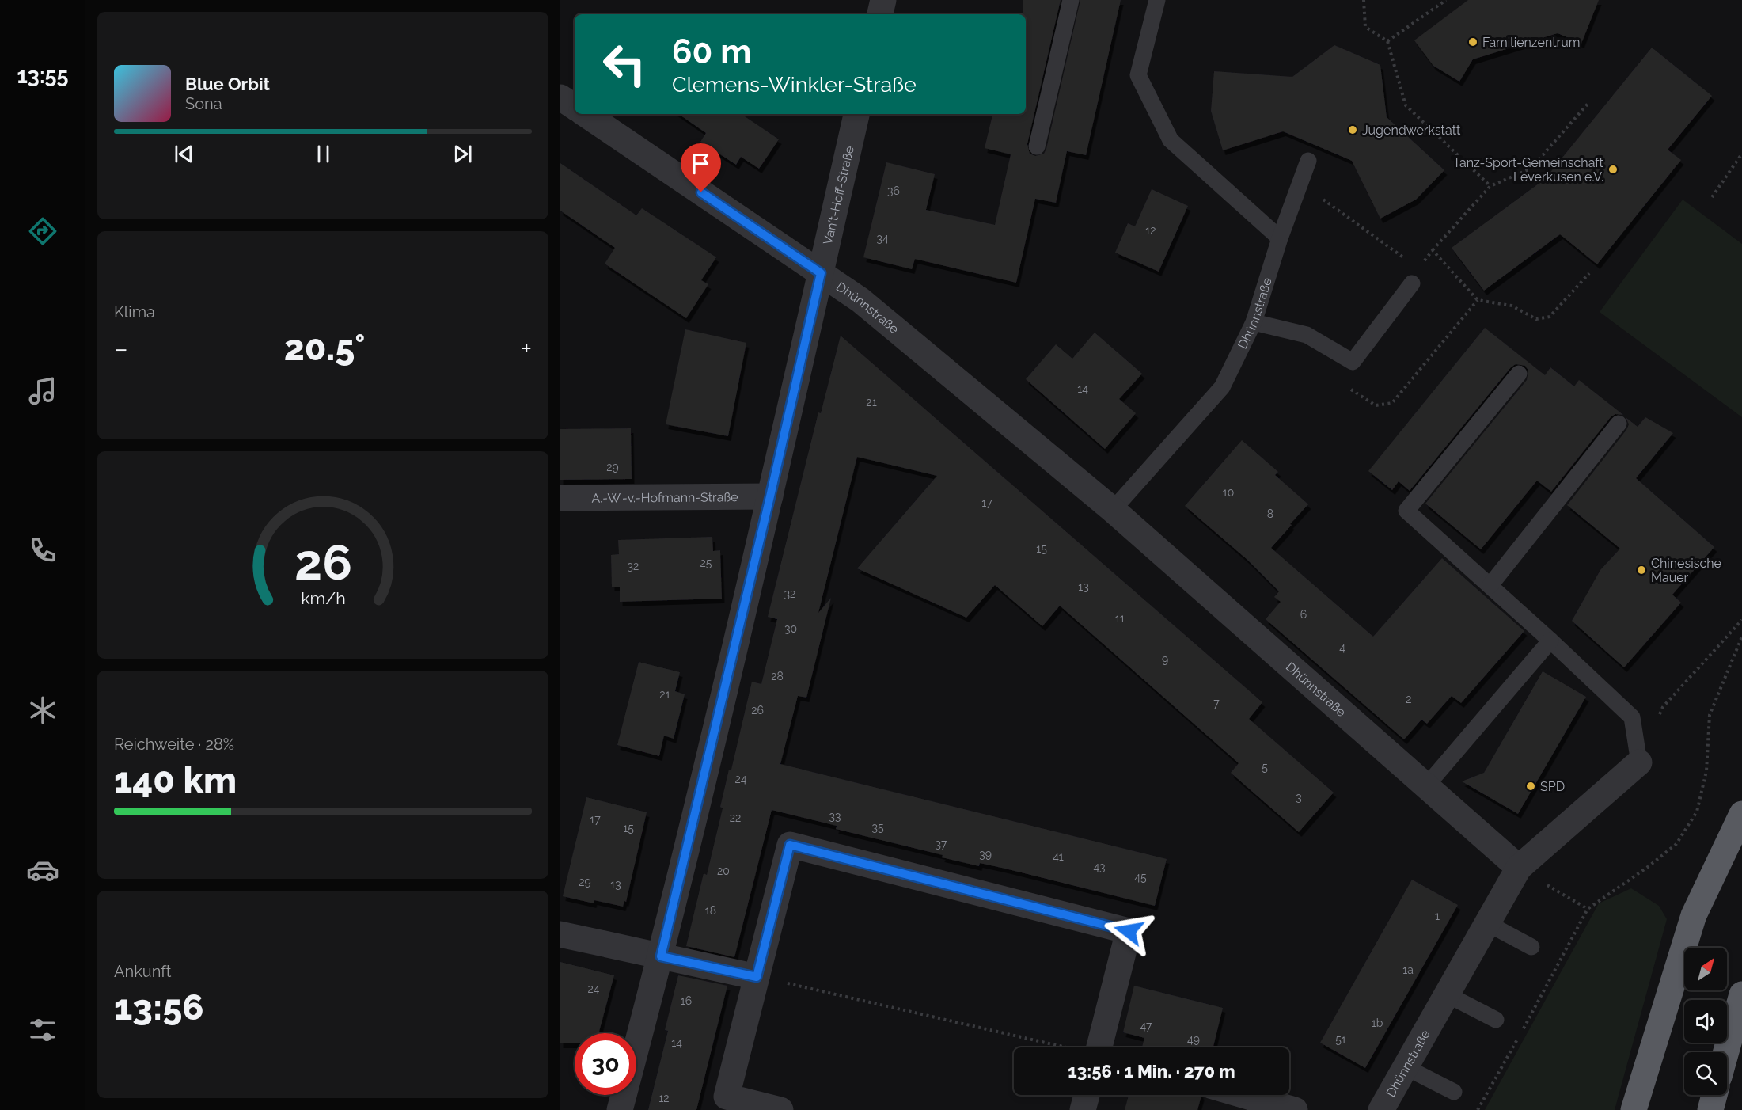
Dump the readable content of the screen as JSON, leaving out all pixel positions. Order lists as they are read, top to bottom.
{
  "streets": {
    "street": ["Van't-Hoff-Straße", "Dhünnstraße", "A.-W.-v.-Hofmann-Straße"]
  },
  "crossings": [
    ["Van't-Hoff-Straße", "Dhünnstraße"],
    ["Van't-Hoff-Straße", "A.-W.-v.-Hofmann-Straße"]
  ],
  "places": [
    "Familienzentrum",
    "Jugendwerkstatt",
    "Tanz-Sport-Gemeinschaft Leverkusen e.V.",
    "Chinesische Mauer",
    "SPD"
  ],
  "house_numbers": [
    "36",
    "12",
    "34",
    "14",
    "21",
    "29",
    "10",
    "17",
    "8",
    "15",
    "25",
    "32",
    "13",
    "32",
    "6",
    "11",
    "30",
    "4",
    "9",
    "28",
    "21",
    "2",
    "7",
    "26",
    "5",
    "24",
    "3",
    "33",
    "22",
    "17",
    "35",
    "15",
    "37",
    "39",
    "41",
    "43",
    "20",
    "45",
    "29",
    "13",
    "18",
    "1",
    "1a",
    "24",
    "16",
    "1b",
    "47",
    "49",
    "51",
    "14",
    "12"
  ],
  "north": "top right",
  "page": {
    "tabs": "13:55",
    "turn": ["60 m", "Clemens-Winkler-Straße"],
    "song": ["Blue Orbit", "Sona"],
    "tile": [
      "Klima",
      ["Reichweite · 28%", "140 km"],
      ["Ankunft", "13:56"]
    ],
    "heat": ["−", "20.5°", "+"],
    "limit": "30",
    "trip": "13:56 · 1 Min. · 270 m",
    "gauge": ["26", "km/h"]
  }
}
